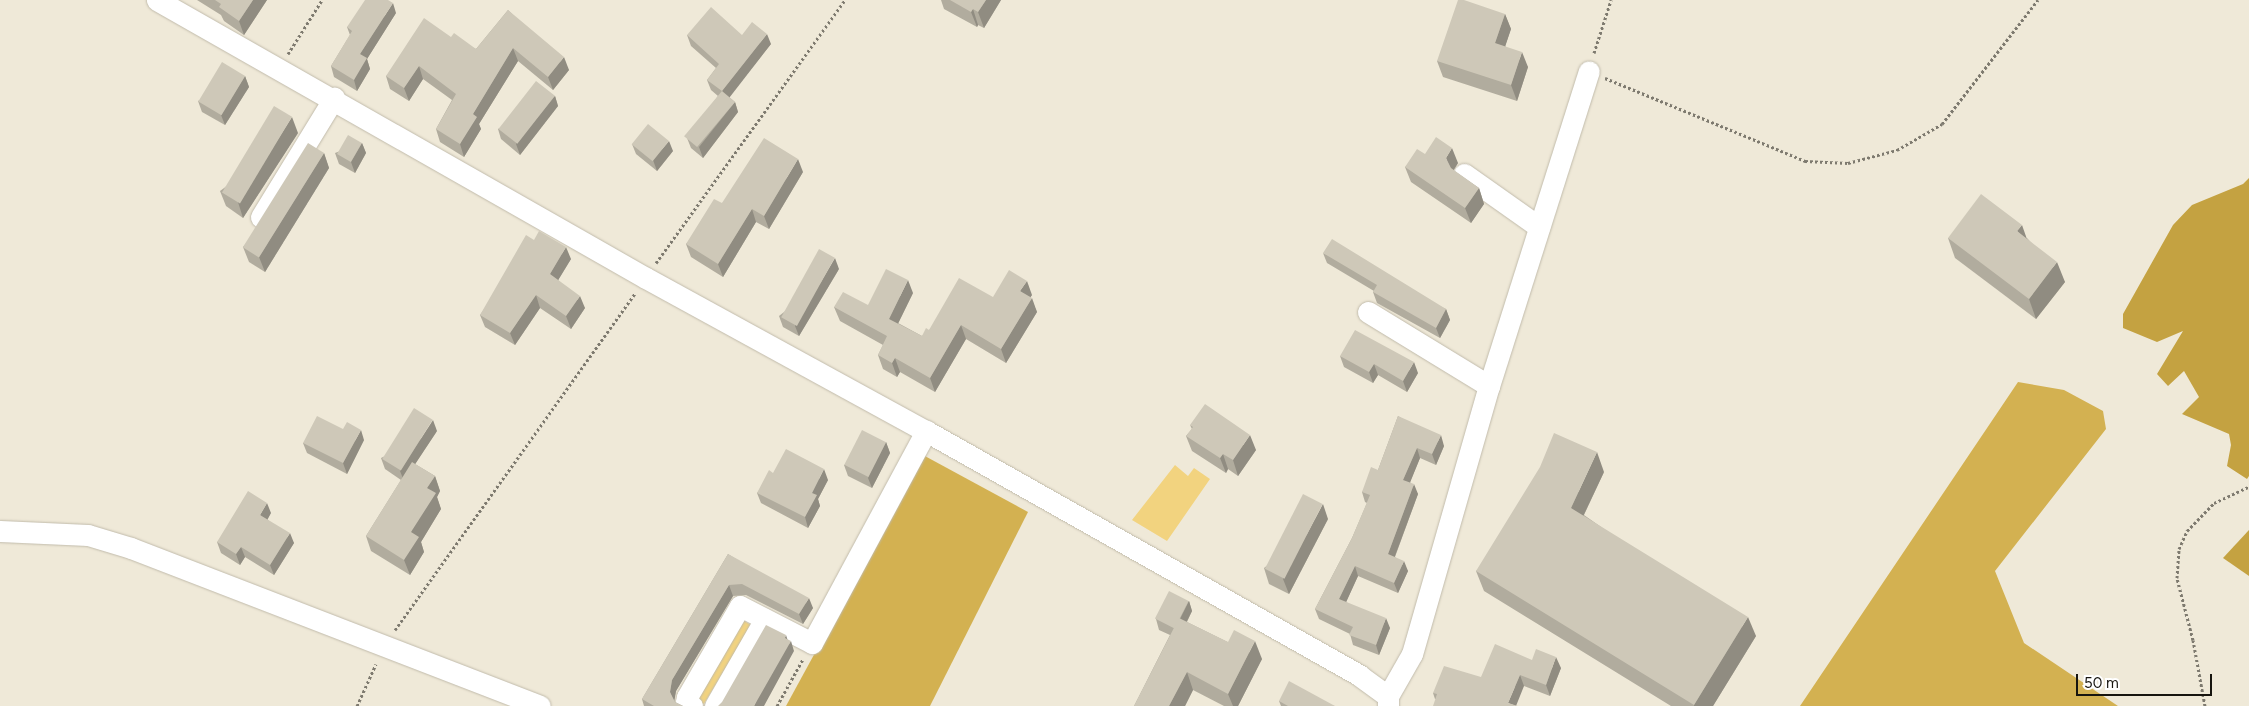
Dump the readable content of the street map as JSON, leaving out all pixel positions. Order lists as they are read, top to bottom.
{
  "scale_bar": "50 m"
}
